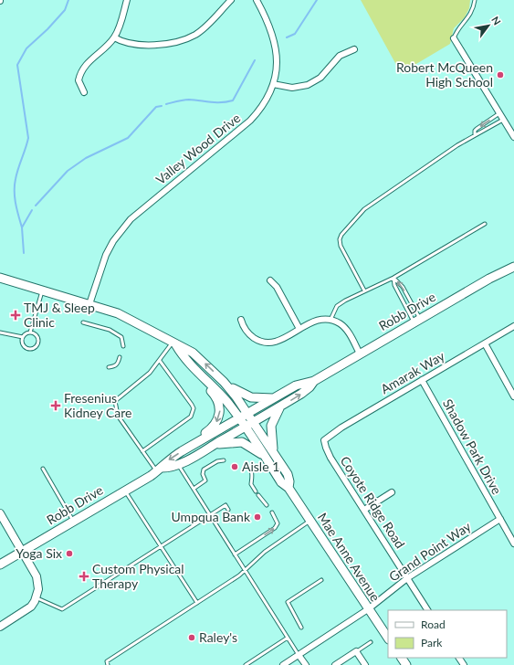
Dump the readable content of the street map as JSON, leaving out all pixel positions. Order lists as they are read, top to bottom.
{
  "streets": {
    "main road": ["Robb Drive", "Mae Anne Avenue"],
    "street": [
      "Valley Wood Drive",
      "Amarak Way",
      "Shadow Park Drive",
      "Coyote Ridge Road",
      "Grand Point Way"
    ]
  },
  "crossings": [
    ["Valley Wood Drive", "Mae Anne Avenue"],
    ["Robb Drive", "Mae Anne Avenue"],
    ["Amarak Way", "Shadow Park Drive"],
    ["Amarak Way", "Coyote Ridge Road"],
    ["Shadow Park Drive", "Grand Point Way"],
    ["Coyote Ridge Road", "Grand Point Way"],
    ["Grand Point Way", "Mae Anne Avenue"]
  ],
  "places": {
    "other": [
      "Robert McQueen High School",
      "Aisle 1",
      "Umpqua Bank",
      "Yoga Six",
      "Raley's"
    ],
    "health": ["TMJ & Sleep Clinic", "Fresenius Kidney Care", "Custom Physical Therapy"]
  },
  "legend": ["Road", "Park"],
  "north": "top right"
}
